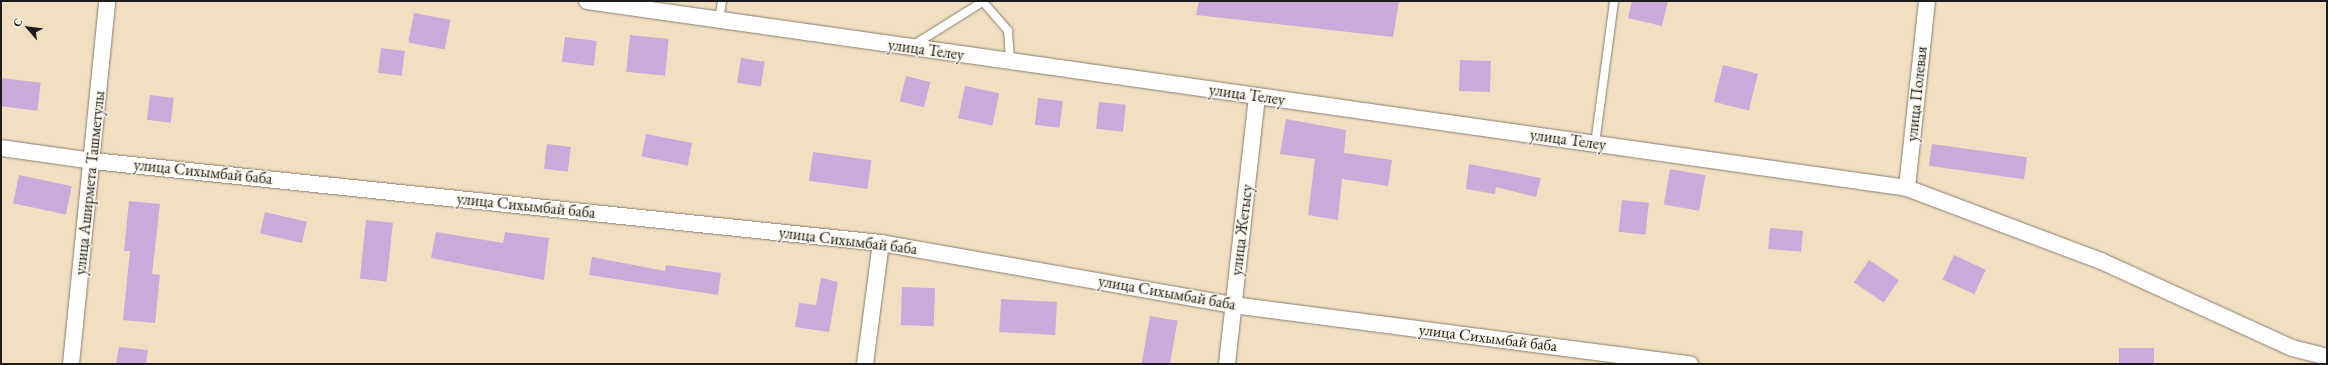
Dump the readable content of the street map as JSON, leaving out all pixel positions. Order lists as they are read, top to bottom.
{
  "streets": {
    "street": [
      "улица Телеу",
      "улица Полевая",
      "улица Сихымбай баба",
      "улица Аширмета Ташметулы",
      "улица Жетысу"
    ]
  },
  "crossings": [
    ["улица Телеу", "улица Полевая"],
    ["улица Телеу", "улица Жетысу"],
    ["улица Сихымбай баба", "улица Аширмета Ташметулы"],
    ["улица Сихымбай баба", "улица Жетысу"]
  ],
  "north": "top left"
}
